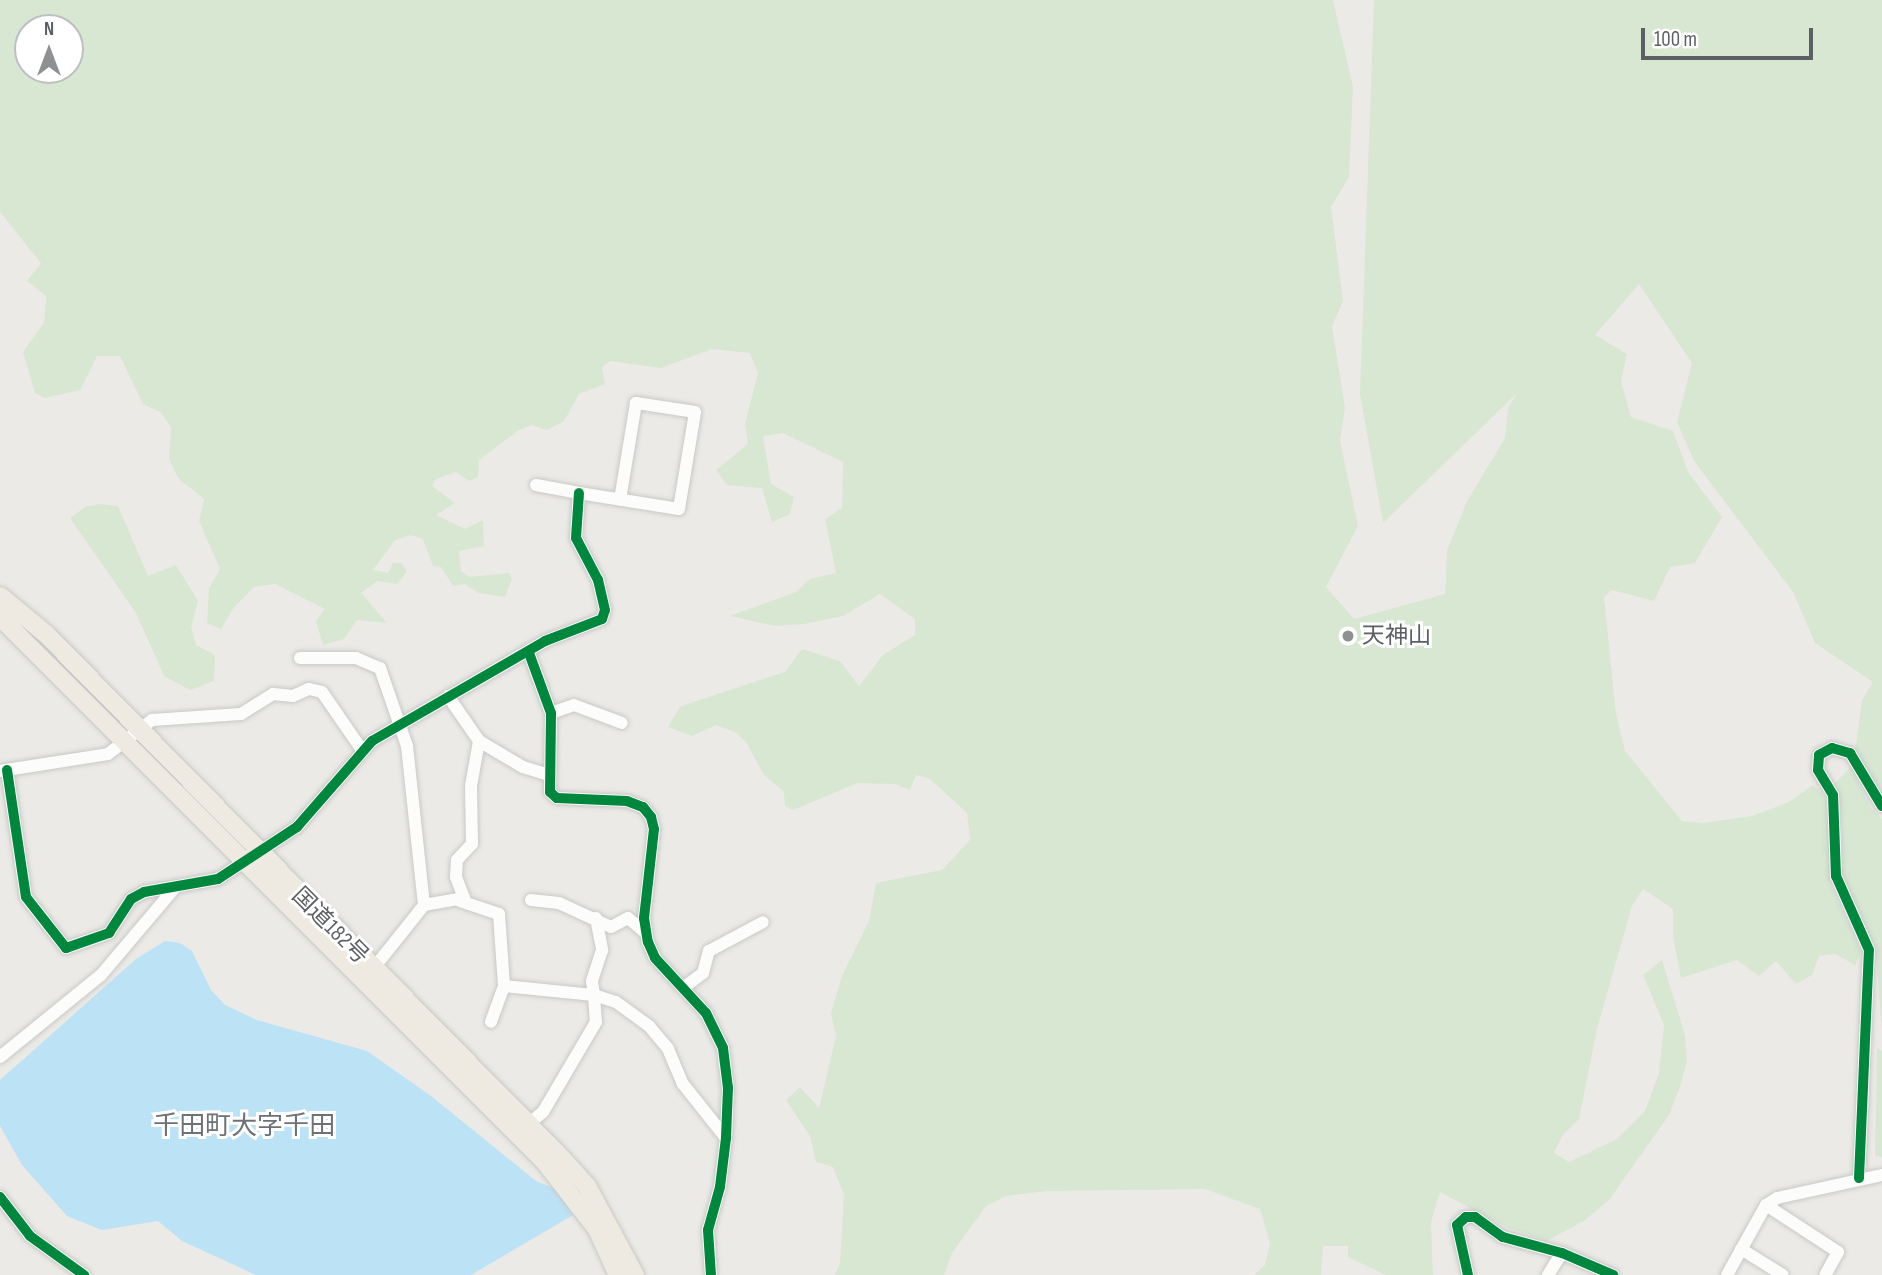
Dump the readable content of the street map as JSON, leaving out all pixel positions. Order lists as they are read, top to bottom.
{
  "streets": {
    "highway": ["国道182号"]
  },
  "districts": ["千田町大字千田"],
  "places": ["天神山"],
  "scale_bar": "100 m",
  "north": "top"
}
